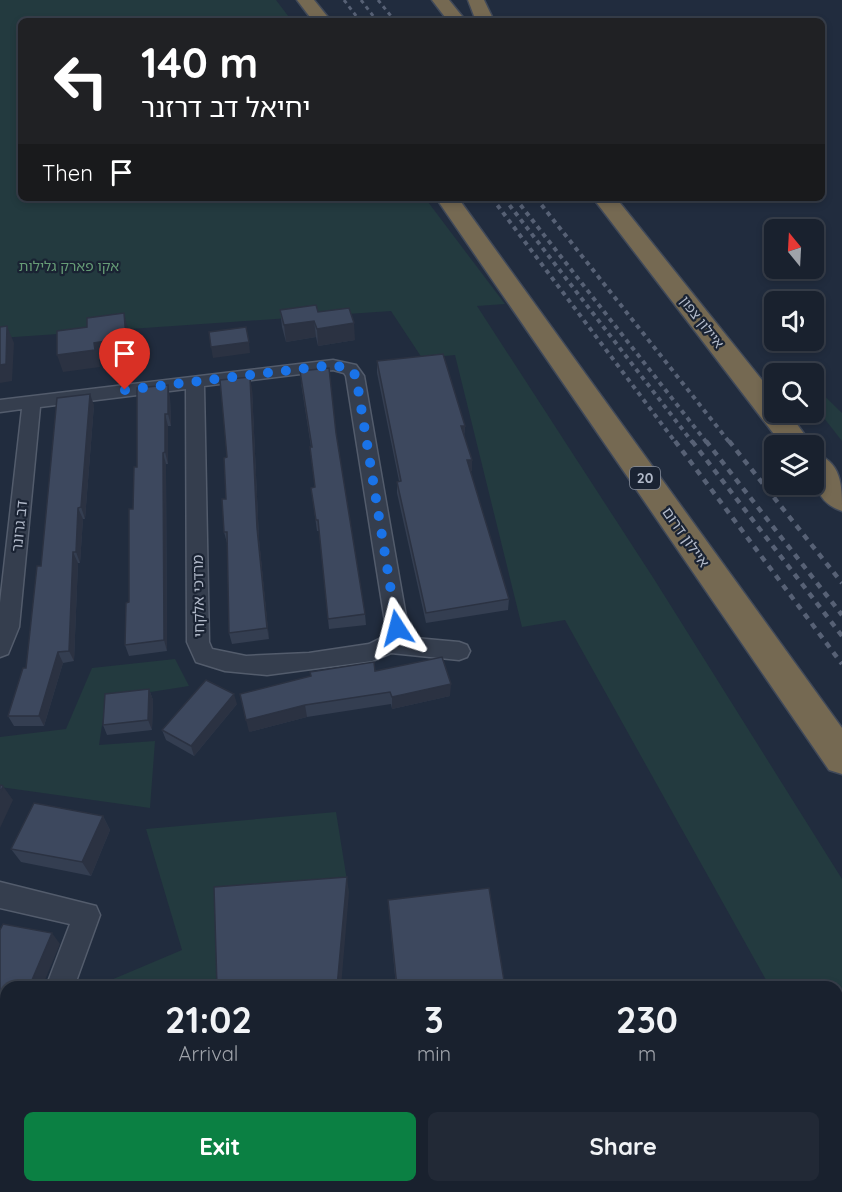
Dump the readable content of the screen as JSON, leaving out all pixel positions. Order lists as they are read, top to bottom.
{
  "streets": {
    "highway": ["איילון צפון", "20", "איילון דרום"],
    "street": ["דב גרונר", "מרדכי אלקחי"]
  },
  "parks": ["אקו פארק גלילות"],
  "north": "top",
  "page": {
    "turn": ["140 m", "יחיאל דב דרזנר"],
    "then": "Then",
    "eta": [
      "21:02",
      "Arrival",
      "3",
      "min",
      "230",
      "m"
    ],
    "buttons": ["Exit", "Share"]
  }
}
